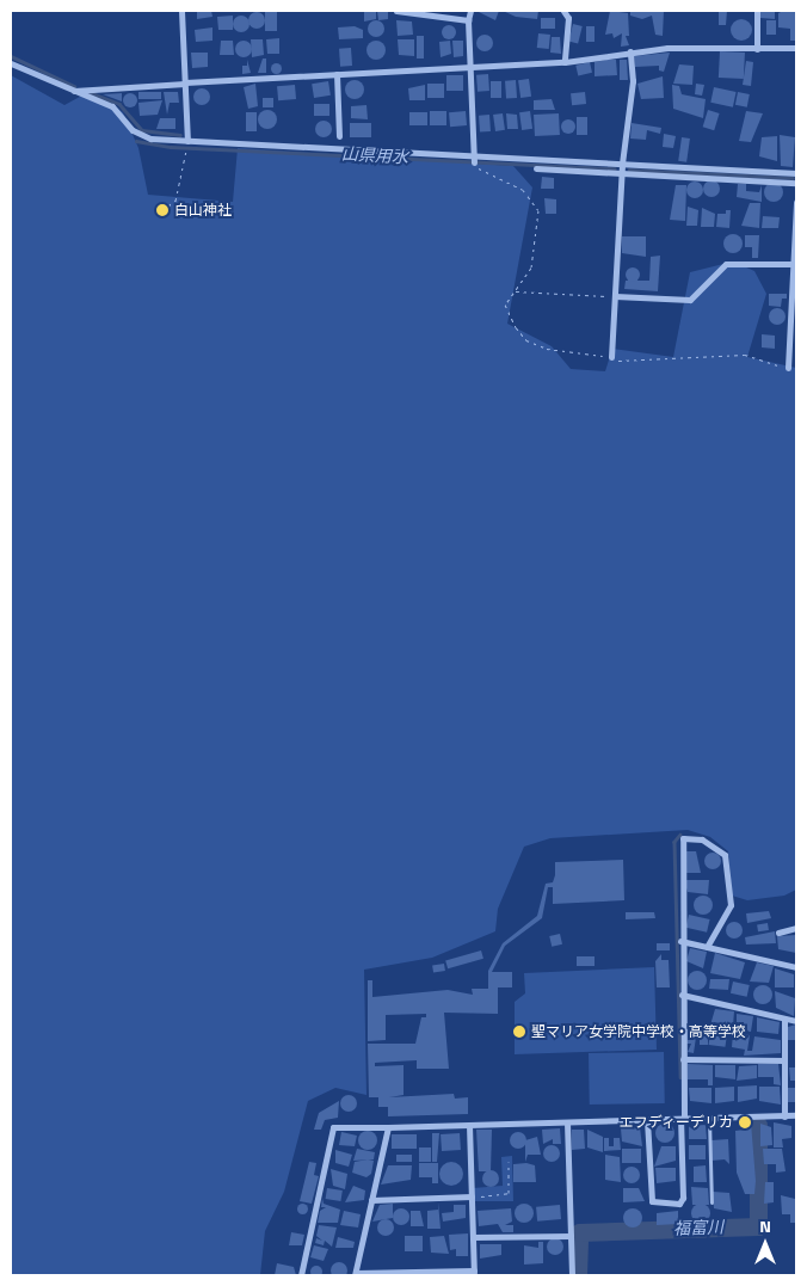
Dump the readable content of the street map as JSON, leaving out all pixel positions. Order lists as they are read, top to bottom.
{
  "water": ["山県用水", "福富川"],
  "places": ["白山神社", "聖マリア女学院中学校・高等学校", "エフディーデリカ"],
  "north": "top"
}
